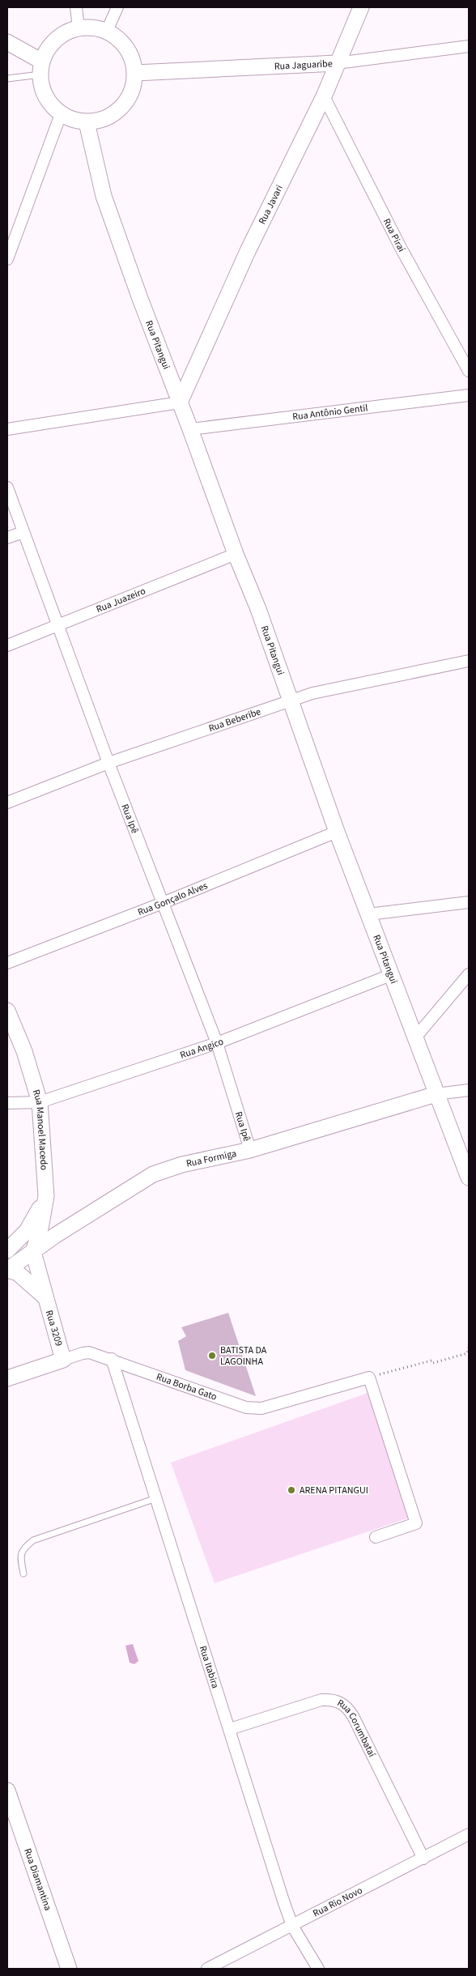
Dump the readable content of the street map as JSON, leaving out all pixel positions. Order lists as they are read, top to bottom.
{
  "streets": {
    "street": [
      "Rua Jaguaribe",
      "Rua Javari",
      "Rua Piraí",
      "Rua Pitangui",
      "Rua Antônio Gentil",
      "Rua Juazeiro",
      "Rua Beberibe",
      "Rua Ipê",
      "Rua Gonçalo Alves",
      "Rua Angico",
      "Rua Manoel Macedo",
      "Rua Formiga",
      "Rua 3209",
      "Rua Borba Gato",
      "Rua Itabira",
      "Rua Corumbataí",
      "Rua Diamantina",
      "Rua Rio Novo"
    ]
  },
  "crossings": [
    ["Rua Jaguaribe", "Rua Javari"],
    ["Rua Jaguaribe", "Rua Pitangui"],
    ["Rua Javari", "Rua Piraí"],
    ["Rua Javari", "Rua Pitangui"],
    ["Rua Pitangui", "Rua Antônio Gentil"],
    ["Rua Pitangui", "Rua Juazeiro"],
    ["Rua Pitangui", "Rua Beberibe"],
    ["Rua Pitangui", "Rua Gonçalo Alves"],
    ["Rua Pitangui", "Rua Angico"],
    ["Rua Pitangui", "Rua Formiga"],
    ["Rua Juazeiro", "Rua Ipê"],
    ["Rua Beberibe", "Rua Ipê"],
    ["Rua Ipê", "Rua Gonçalo Alves"],
    ["Rua Ipê", "Rua Angico"],
    ["Rua Ipê", "Rua Formiga"],
    ["Rua Angico", "Rua Manoel Macedo"],
    ["Rua Manoel Macedo", "Rua Formiga"],
    ["Rua Manoel Macedo", "Rua 3209"],
    ["Rua Formiga", "Rua 3209"],
    ["Rua 3209", "Rua Borba Gato"],
    ["Rua Borba Gato", "Rua Itabira"],
    ["Rua Itabira", "Rua Corumbataí"],
    ["Rua Itabira", "Rua Rio Novo"],
    ["Rua Corumbataí", "Rua Rio Novo"]
  ],
  "places": ["BATISTA DA LAGOINHA", "ARENA PITANGUI"]
}
